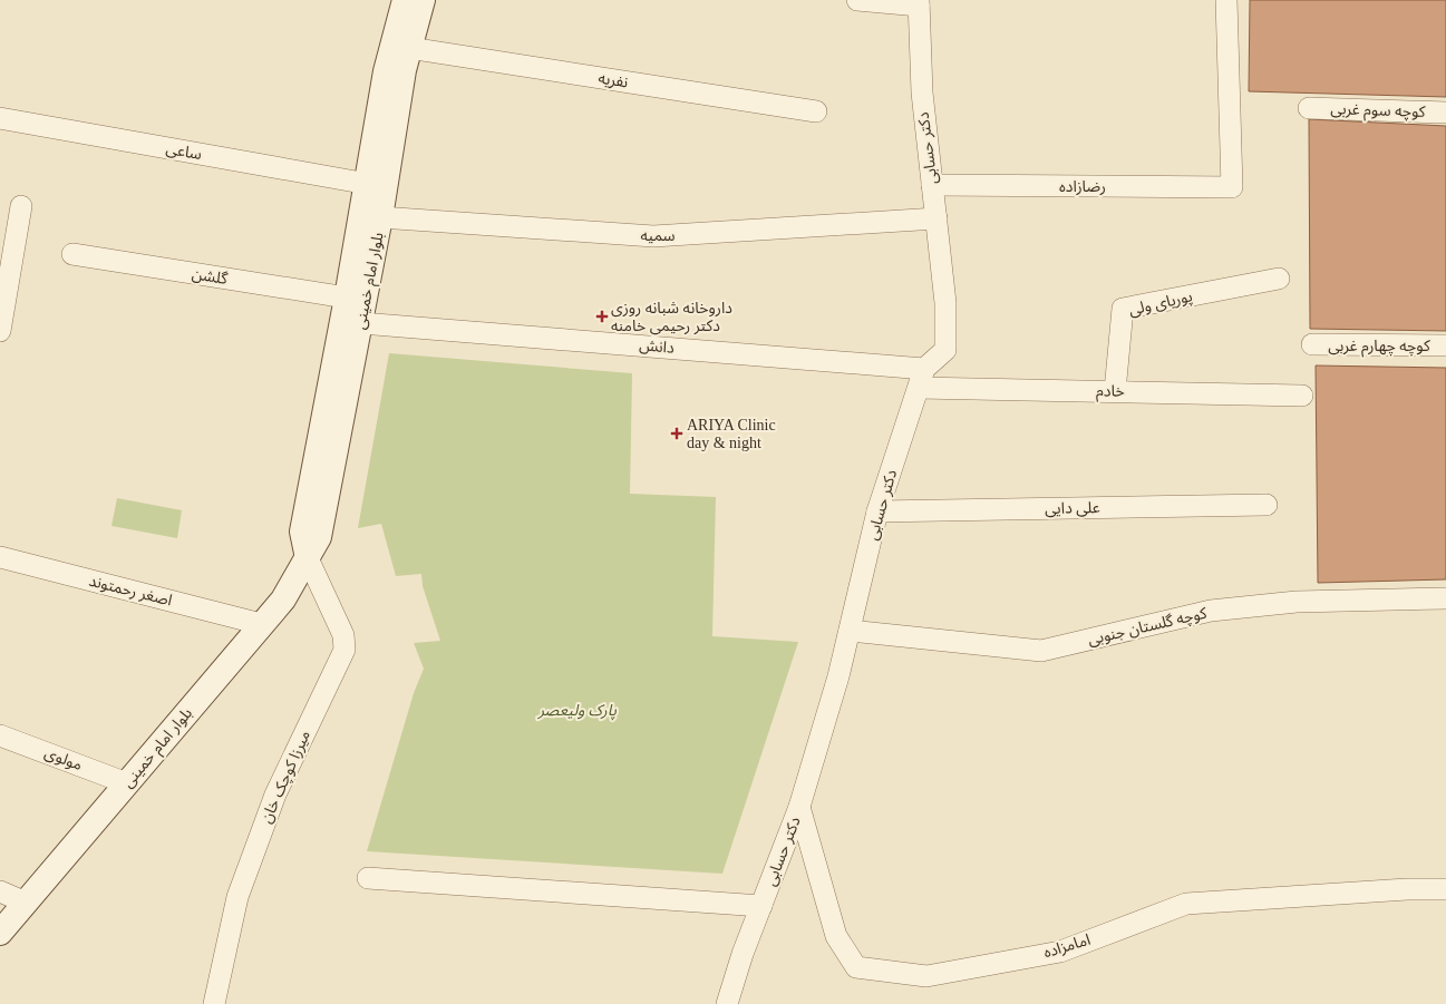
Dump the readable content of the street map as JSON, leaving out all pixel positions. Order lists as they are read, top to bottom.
{
  "streets": {
    "street": [
      "نفریه",
      "کوچه سوم غربی",
      "دکتر حسابی",
      "ساعی",
      "رضازاده",
      "سمیه",
      "گلشن",
      "بلوار امام خمینی",
      "پوریای ولی",
      "کوچه چهارم غربی",
      "دانش",
      "خادم",
      "علی دایی",
      "اصغر رحمتوند",
      "کوچه گلستان جنوبی",
      "مولوی",
      "میرزا کوچک خان",
      "امامزاده"
    ]
  },
  "crossings": [
    ["نفریه", "بلوار امام خمینی"],
    ["دکتر حسابی", "رضازاده"],
    ["دکتر حسابی", "سمیه"],
    ["دکتر حسابی", "دانش"],
    ["دکتر حسابی", "خادم"],
    ["دکتر حسابی", "علی دایی"],
    ["دکتر حسابی", "کوچه گلستان جنوبی"],
    ["دکتر حسابی", "امامزاده"],
    ["ساعی", "بلوار امام خمینی"],
    ["سمیه", "بلوار امام خمینی"],
    ["گلشن", "بلوار امام خمینی"],
    ["بلوار امام خمینی", "دانش"],
    ["بلوار امام خمینی", "اصغر رحمتوند"],
    ["بلوار امام خمینی", "مولوی"],
    ["بلوار امام خمینی", "میرزا کوچک خان"],
    ["پوریای ولی", "خادم"],
    ["دانش", "خادم"]
  ],
  "parks": ["پارک ولیعصر"],
  "places": {
    "health": ["داروخانه شبانه روزی دکتر رحیمی خامنه", "ARIYA Clinic day & night"]
  }
}
